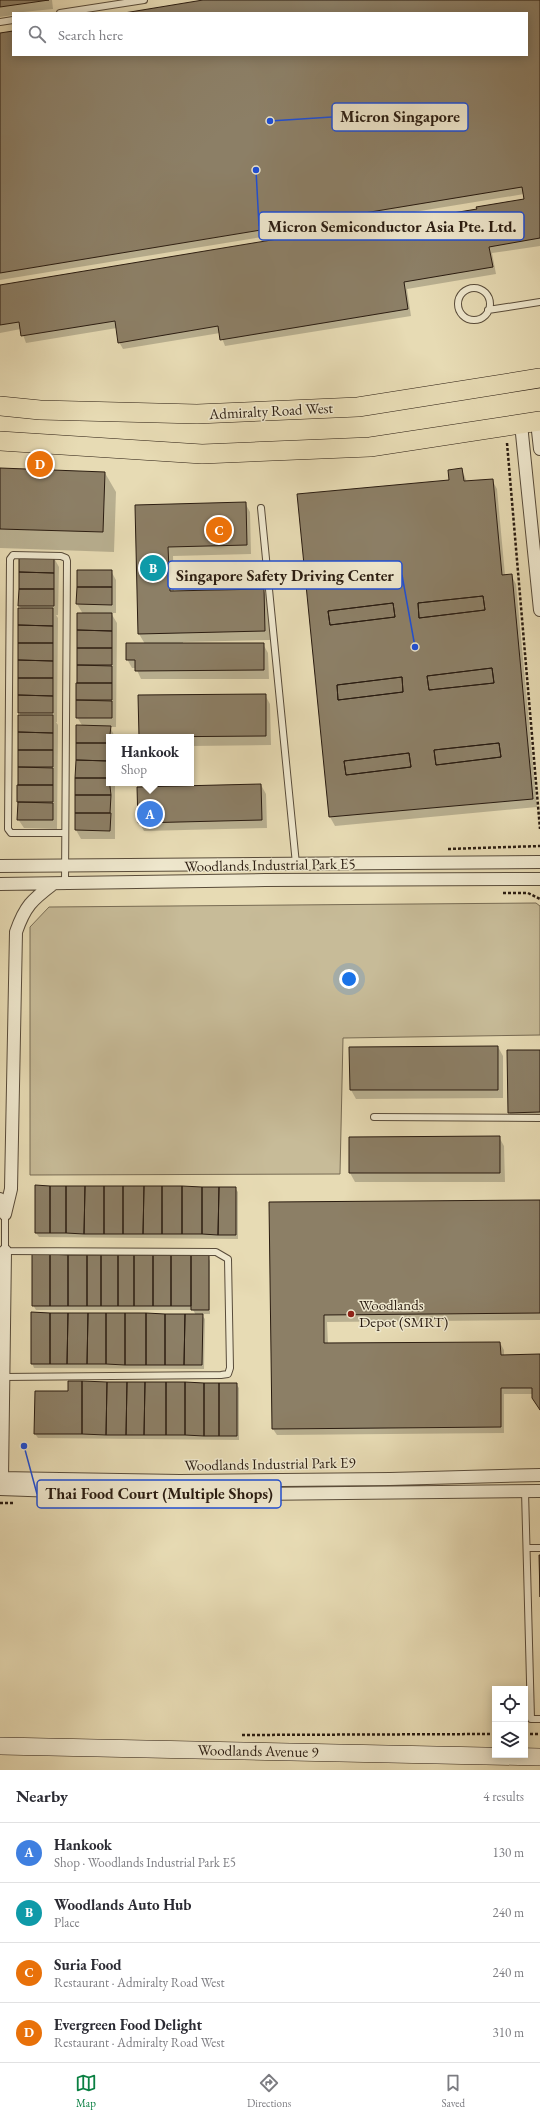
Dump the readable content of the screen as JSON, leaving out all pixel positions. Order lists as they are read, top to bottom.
{
  "streets": {
    "main road": ["Admiralty Road West", "Woodlands Avenue 9"],
    "street": ["Woodlands Industrial Park E5", "Woodlands Industrial Park E9"]
  },
  "places": [
    "Micron Singapore",
    "Micron Semiconductor Asia Pte. Ltd.",
    "Singapore Safety Driving Center",
    "Woodlands Depot (SMRT)",
    "Thai Food Court (Multiple Shops)"
  ],
  "page": {
    "search": "Search here",
    "pins": [
      "D",
      "C",
      "B",
      "A"
    ],
    "popup": ["Hankook", "Shop"],
    "heading": ["Nearby", "4 results"],
    "list": [
      {
        "mark": "A",
        "name": "Hankook",
        "note": "Shop · Woodlands Industrial Park E5",
        "value": "130 m"
      },
      {
        "mark": "B",
        "name": "Woodlands Auto Hub",
        "note": "Place",
        "value": "240 m"
      },
      {
        "mark": "C",
        "name": "Suria Food",
        "note": "Restaurant · Admiralty Road West",
        "value": "240 m"
      },
      {
        "mark": "D",
        "name": "Evergreen Food Delight",
        "note": "Restaurant · Admiralty Road West",
        "value": "310 m"
      }
    ],
    "nav": ["Map", "Directions", "Saved"]
  }
}
